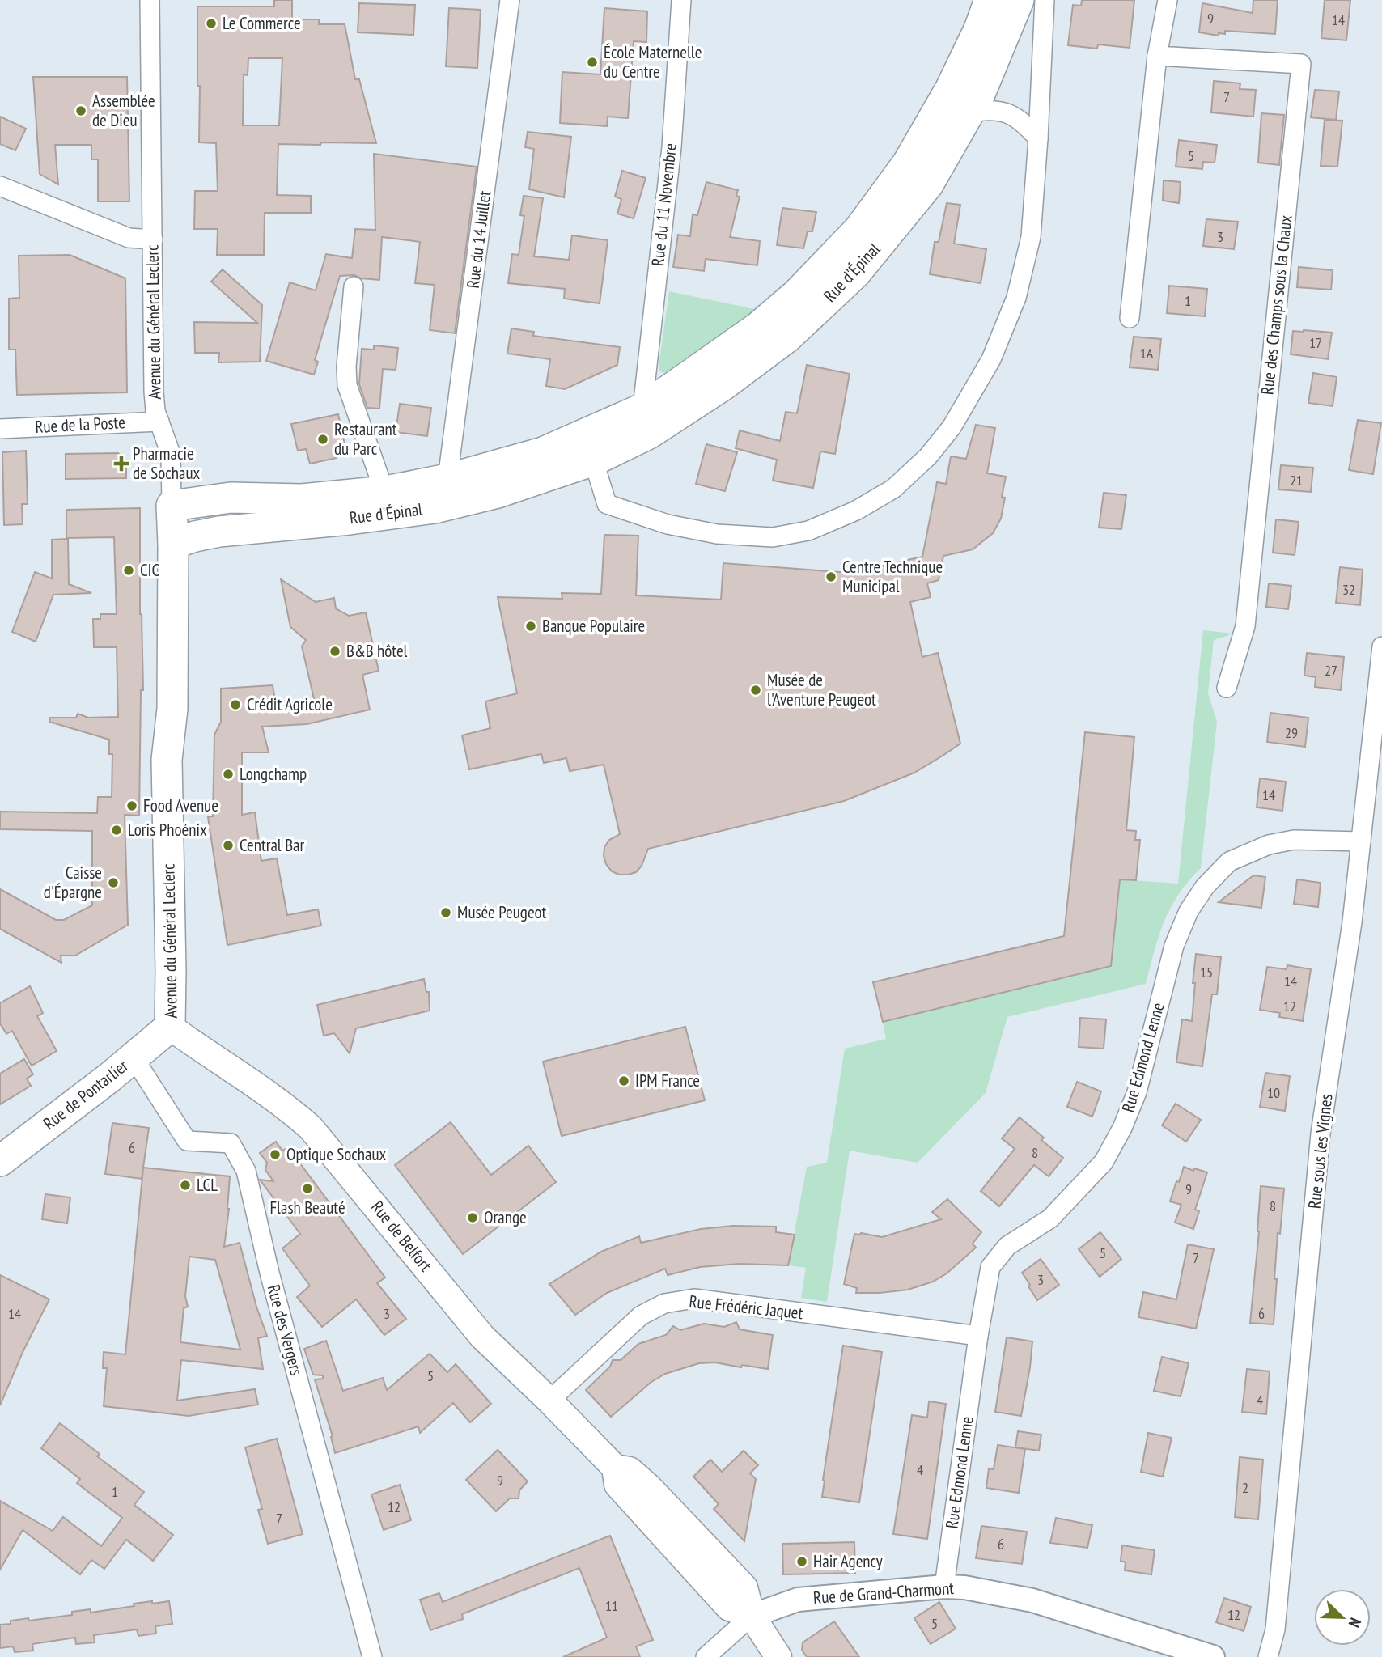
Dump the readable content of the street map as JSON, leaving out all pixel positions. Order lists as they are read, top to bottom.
{
  "streets": {
    "main road": [
      "Rue d'Épinal",
      "Avenue du Général Leclerc",
      "Rue de Pontarlier",
      "Rue de Belfort"
    ],
    "street": [
      "Rue du 11 Novembre",
      "Rue du 14 Juillet",
      "Rue des Champs sous la Chaux",
      "Rue de la Poste",
      "Rue Edmond Lenne",
      "Rue sous les Vignes",
      "Rue Frédéric Jaquet",
      "Rue des Vergers",
      "Rue de Grand-Charmont"
    ]
  },
  "crossings": [
    ["Rue du 11 Novembre", "Rue d'Épinal"],
    ["Rue du 14 Juillet", "Rue d'Épinal"],
    ["Rue d'Épinal", "Avenue du Général Leclerc"],
    ["Avenue du Général Leclerc", "Rue de la Poste"],
    ["Avenue du Général Leclerc", "Rue de Pontarlier"],
    ["Avenue du Général Leclerc", "Rue de Belfort"],
    ["Rue Edmond Lenne", "Rue sous les Vignes"],
    ["Rue Edmond Lenne", "Rue Frédéric Jaquet"],
    ["Rue Edmond Lenne", "Rue de Grand-Charmont"],
    ["Rue de Pontarlier", "Rue de Belfort"],
    ["Rue de Pontarlier", "Rue des Vergers"],
    ["Rue de Belfort", "Rue Frédéric Jaquet"],
    ["Rue de Belfort", "Rue de Grand-Charmont"]
  ],
  "places": {
    "other": [
      "Le Commerce",
      "École Maternelle du Centre",
      "Assemblée de Dieu",
      "Restaurant du Parc",
      "CIC",
      "Centre Technique Municipal",
      "Banque Populaire",
      "B&B hôtel",
      "Musée de l'Aventure Peugeot",
      "Crédit Agricole",
      "Longchamp",
      "Food Avenue",
      "Loris Phoénix",
      "Central Bar",
      "Caisse d'Épargne",
      "Musée Peugeot",
      "IPM France",
      "Optique Sochaux",
      "LCL",
      "Flash Beauté",
      "Orange",
      "Hair Agency"
    ],
    "health": ["Pharmacie de Sochaux"]
  },
  "house_numbers": [
    "9",
    "14",
    "7",
    "5",
    "3",
    "1",
    "17",
    "1A",
    "21",
    "32",
    "27",
    "29",
    "14",
    "15",
    "14",
    "12",
    "10",
    "6",
    "8",
    "9",
    "8",
    "5",
    "7",
    "3",
    "14",
    "3",
    "6",
    "5",
    "4",
    "4",
    "9",
    "2",
    "1",
    "12",
    "7",
    "6",
    "11",
    "12",
    "5"
  ],
  "north": "bottom right"
}
